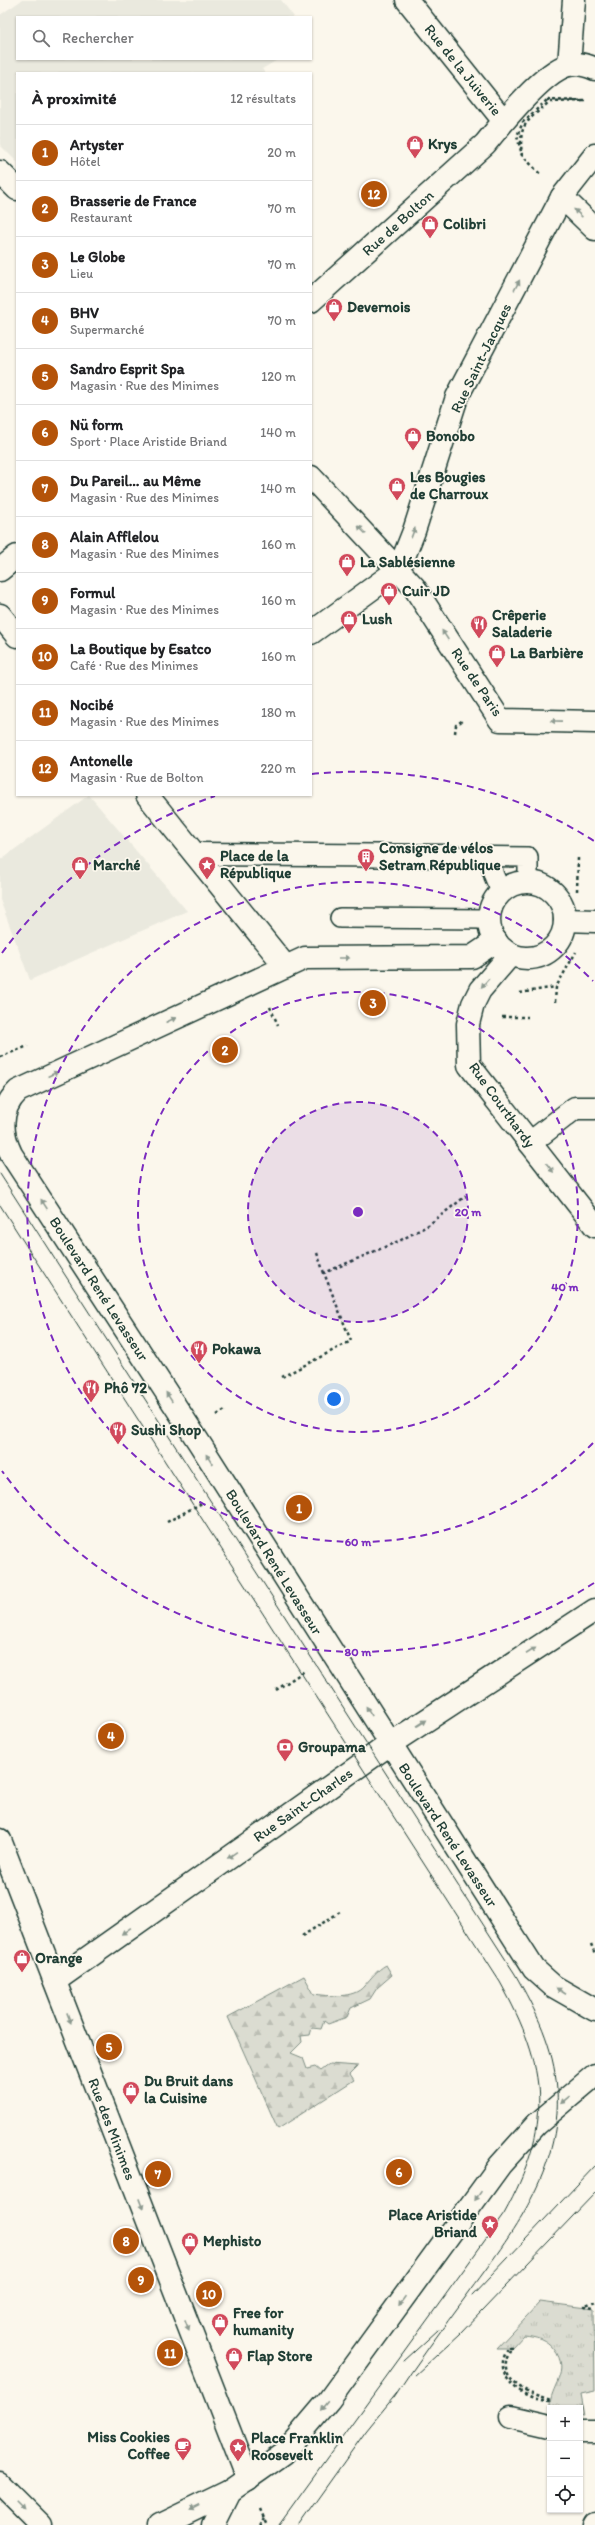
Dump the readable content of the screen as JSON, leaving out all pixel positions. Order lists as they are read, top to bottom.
{
  "streets": {
    "street": [
      "Rue de la Juiverie",
      "Rue de Bolton",
      "Rue Saint-Jacques",
      "Rue de Paris",
      "Rue Courthardy",
      "Boulevard René Levasseur",
      "Rue Saint-Charles",
      "Rue des Minimes"
    ]
  },
  "crossings": [
    ["Rue de la Juiverie", "Rue de Bolton"],
    ["Rue Saint-Jacques", "Rue de Paris"],
    ["Boulevard René Levasseur", "Rue Saint-Charles"],
    ["Rue Saint-Charles", "Rue des Minimes"]
  ],
  "one_way": [
    "Rue Saint-Jacques",
    "Rue de Paris",
    "Rue Courthardy",
    "Boulevard René Levasseur",
    "Rue des Minimes"
  ],
  "places": {
    "shop": [
      "Krys",
      "Colibri",
      "Devernois",
      "Bonobo",
      "Les Bougies de Charroux",
      "La Sablésienne",
      "Cuir JD",
      "Lush",
      "La Barbière",
      "Marché",
      "Orange",
      "Du Bruit dans la Cuisine",
      "Mephisto",
      "Free for humanity",
      "Flap Store"
    ],
    "restaurant": [
      "Crêperie Saladerie",
      "Pokawa",
      "Phô 72",
      "Sushi Shop"
    ],
    "building": ["Consigne de vélos Setram République"],
    "place": ["Place de la République", "Place Aristide Briand", "Place Franklin Roosevelt"],
    "bank": ["Groupama"],
    "cafe": ["Miss Cookies Coffee"]
  },
  "page": {
    "search": "Rechercher",
    "heading": ["À proximité", "12 résultats"],
    "list": [
      {
        "mark": "1",
        "name": "Artyster",
        "note": "Hôtel",
        "value": "20 m"
      },
      {
        "mark": "2",
        "name": "Brasserie de France",
        "note": "Restaurant",
        "value": "70 m"
      },
      {
        "mark": "3",
        "name": "Le Globe",
        "note": "Lieu",
        "value": "70 m"
      },
      {
        "mark": "4",
        "name": "BHV",
        "note": "Supermarché",
        "value": "70 m"
      },
      {
        "mark": "5",
        "name": "Sandro Esprit Spa",
        "note": "Magasin · Rue des Minimes",
        "value": "120 m"
      },
      {
        "mark": "6",
        "name": "Nü form",
        "note": "Sport · Place Aristide Briand",
        "value": "140 m"
      },
      {
        "mark": "7",
        "name": "Du Pareil… au Même",
        "note": "Magasin · Rue des Minimes",
        "value": "140 m"
      },
      {
        "mark": "8",
        "name": "Alain Afflelou",
        "note": "Magasin · Rue des Minimes",
        "value": "160 m"
      },
      {
        "mark": "9",
        "name": "Formul",
        "note": "Magasin · Rue des Minimes",
        "value": "160 m"
      },
      {
        "mark": "10",
        "name": "La Boutique by Esatco",
        "note": "Café · Rue des Minimes",
        "value": "160 m"
      },
      {
        "mark": "11",
        "name": "Nocibé",
        "note": "Magasin · Rue des Minimes",
        "value": "180 m"
      },
      {
        "mark": "12",
        "name": "Antonelle",
        "note": "Magasin · Rue de Bolton",
        "value": "220 m"
      }
    ],
    "pins": [
      "12",
      "3",
      "2",
      "1",
      "4",
      "5",
      "6",
      "7",
      "8",
      "9",
      "10",
      "11"
    ],
    "map_buttons": ["+", "−"]
  },
  "rings": [
    "20 m",
    "40 m",
    "60 m",
    "80 m"
  ]
}
